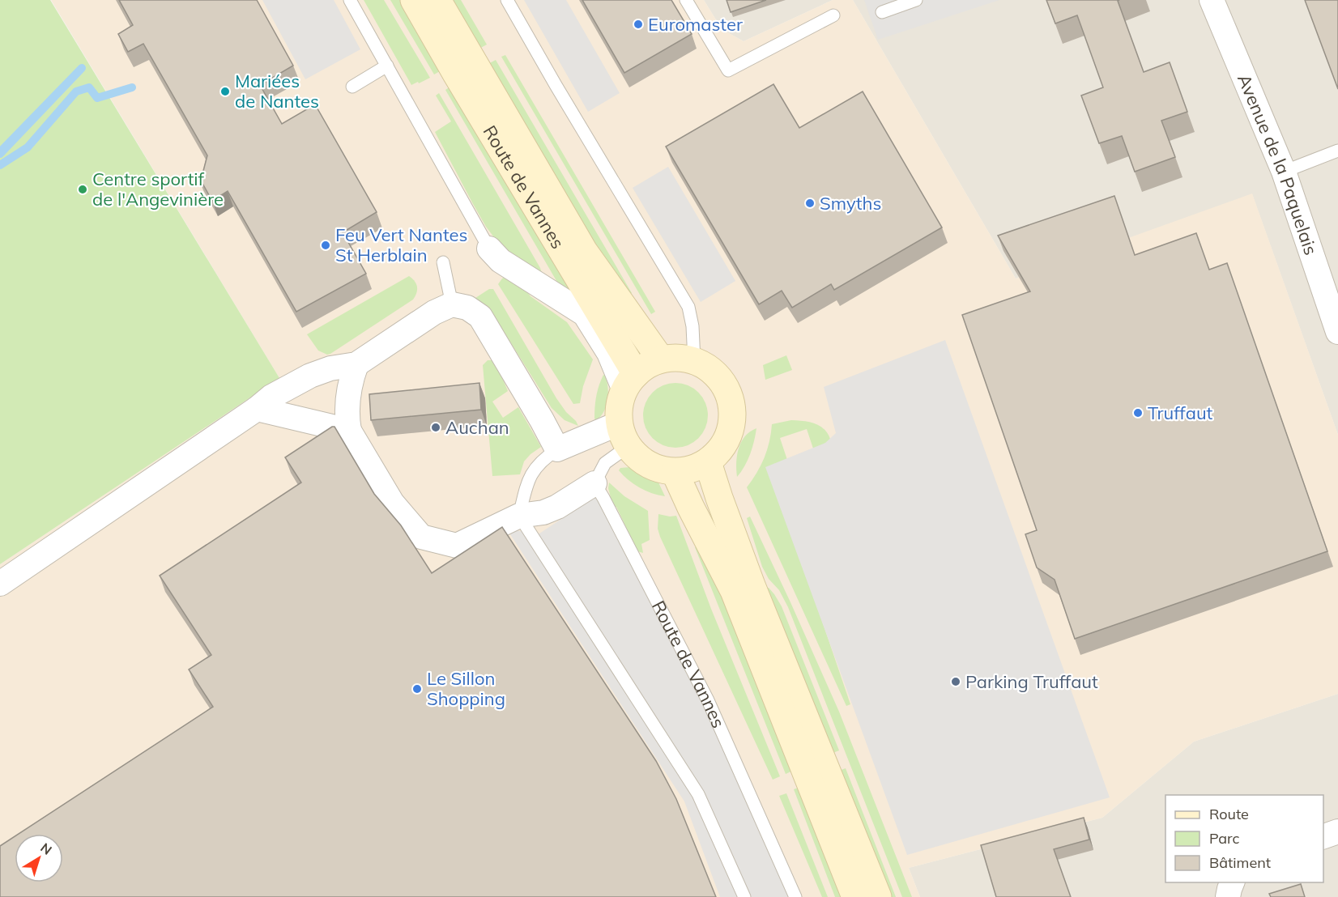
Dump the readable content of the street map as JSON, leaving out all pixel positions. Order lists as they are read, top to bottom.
{
  "streets": {
    "main road": ["Route de Vannes"],
    "street": ["Avenue de la Paquelais"]
  },
  "places": [
    "Euromaster",
    "Mariées de Nantes",
    "Centre sportif de l'Angevinière",
    "Smyths",
    "Feu Vert Nantes St Herblain",
    "Truffaut",
    "Auchan",
    "Parking Truffaut",
    "Le Sillon Shopping"
  ],
  "legend": ["Route", "Parc", "Bâtiment"],
  "north": "top right"
}
